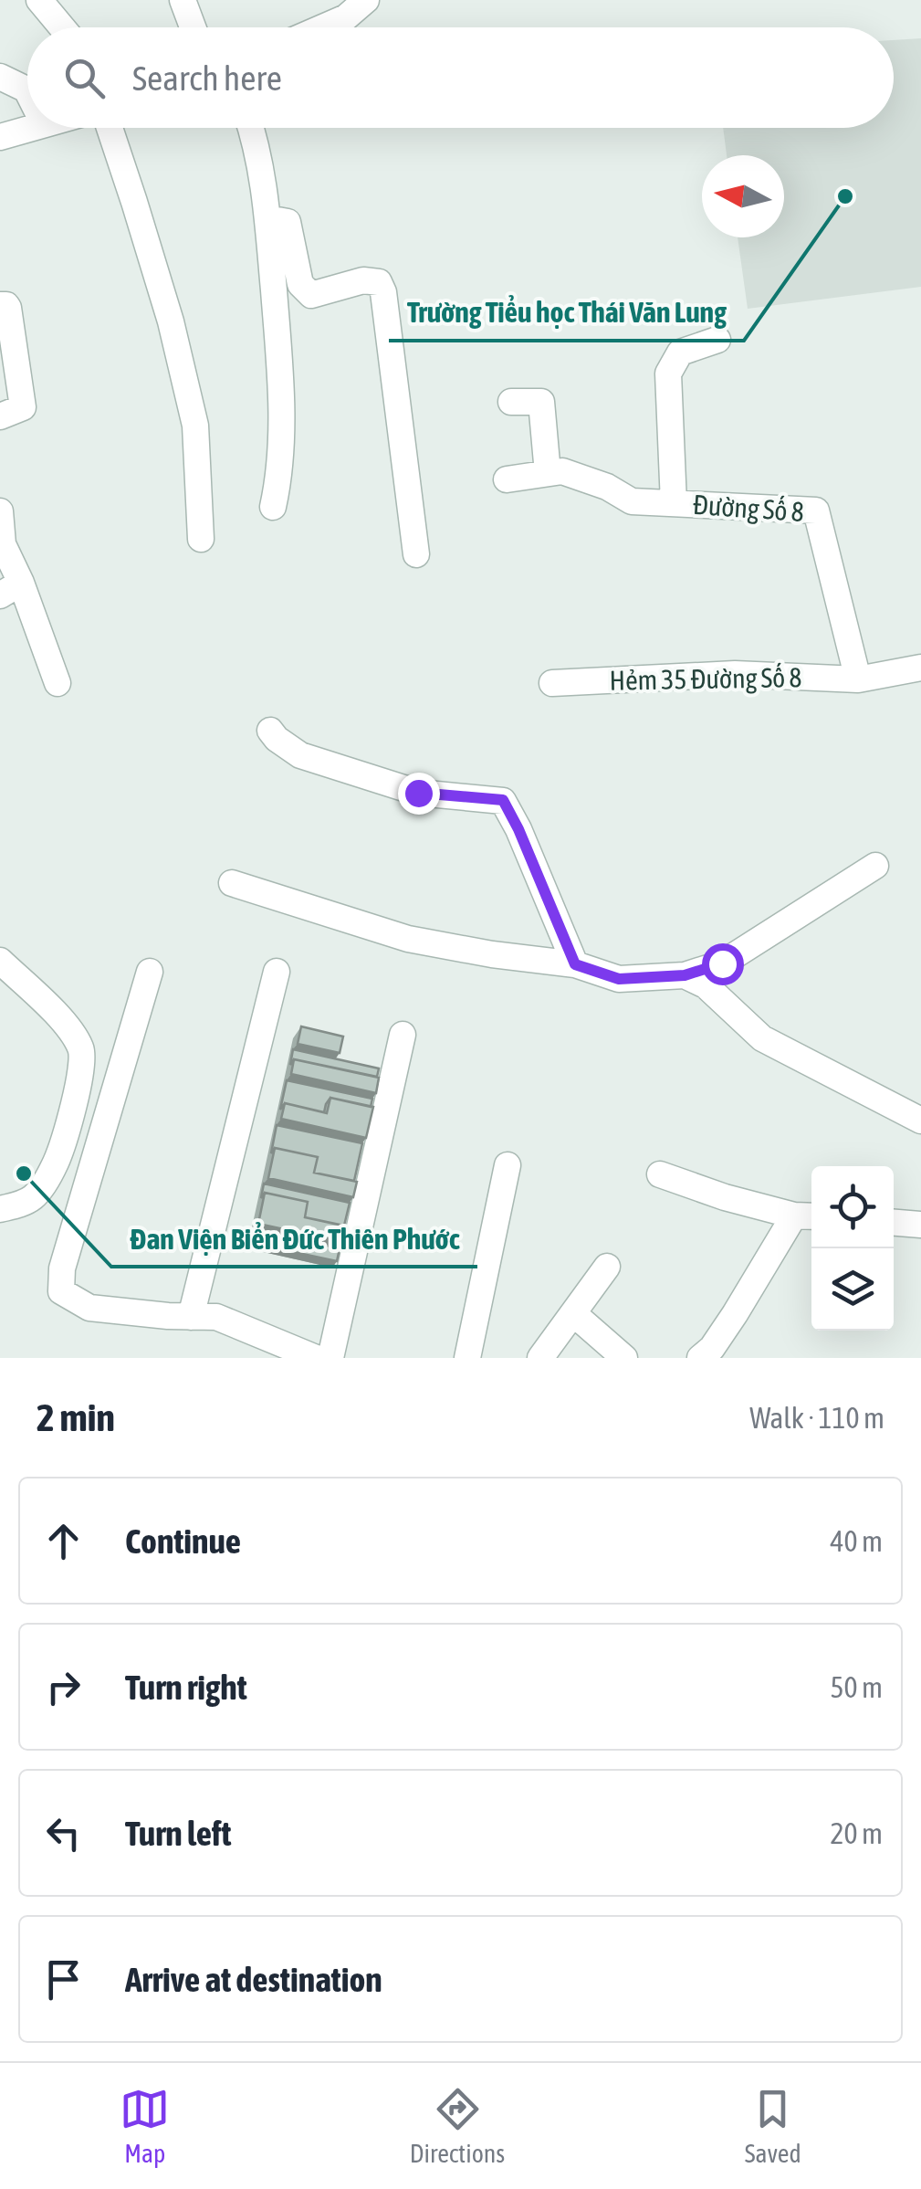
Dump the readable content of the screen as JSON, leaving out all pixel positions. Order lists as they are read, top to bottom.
{
  "streets": {
    "street": ["Đường Số 8", "Hẻm 35 Đường Số 8"]
  },
  "crossings": [
    ["Đường Số 8", "Hẻm 35 Đường Số 8"]
  ],
  "places": ["Trường Tiểu học Thái Văn Lung", "Đan Viện Biển Đức Thiên Phước"],
  "north": "left",
  "page": {
    "search": "Search here",
    "heading": ["2 min", "Walk · 110 m"],
    "list": [
      ["Continue", "40 m"],
      ["Turn right", "50 m"],
      ["Turn left", "20 m"],
      "Arrive at destination"
    ],
    "nav": ["Map", "Directions", "Saved"]
  }
}
